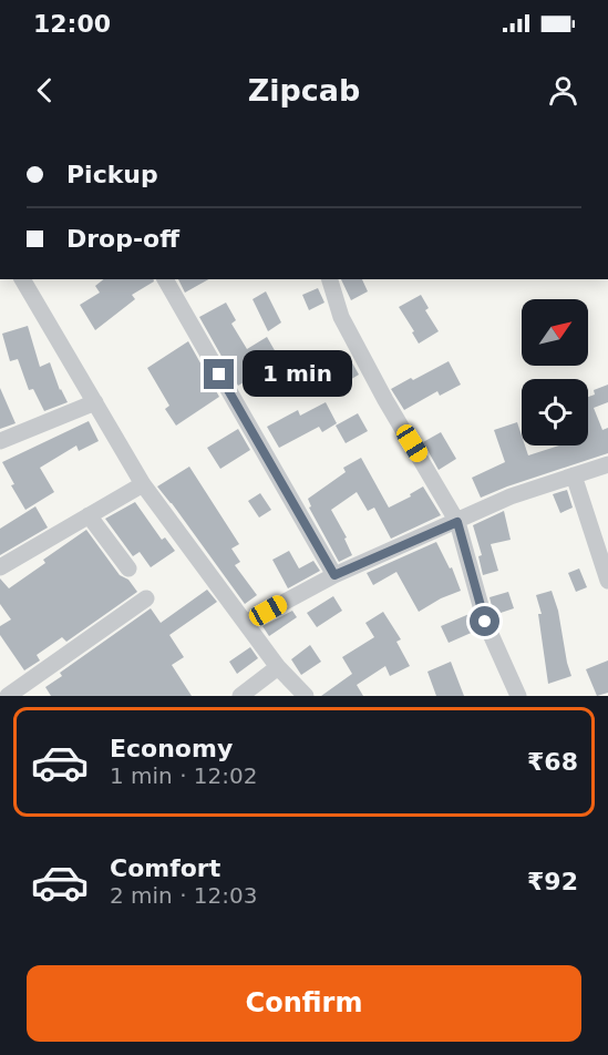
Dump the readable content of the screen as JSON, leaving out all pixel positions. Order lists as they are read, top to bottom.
{
  "north": "top right",
  "page": {
    "status": "12:00",
    "header": "Zipcab",
    "banner": ["Pickup", "Drop-off"],
    "bubble": "1 min",
    "list": [
      {
        "name": "Economy",
        "note": "1 min · 12:02",
        "value": "₹68"
      },
      {
        "name": "Comfort",
        "note": "2 min · 12:03",
        "value": "₹92"
      }
    ],
    "buttons": "Confirm"
  }
}
